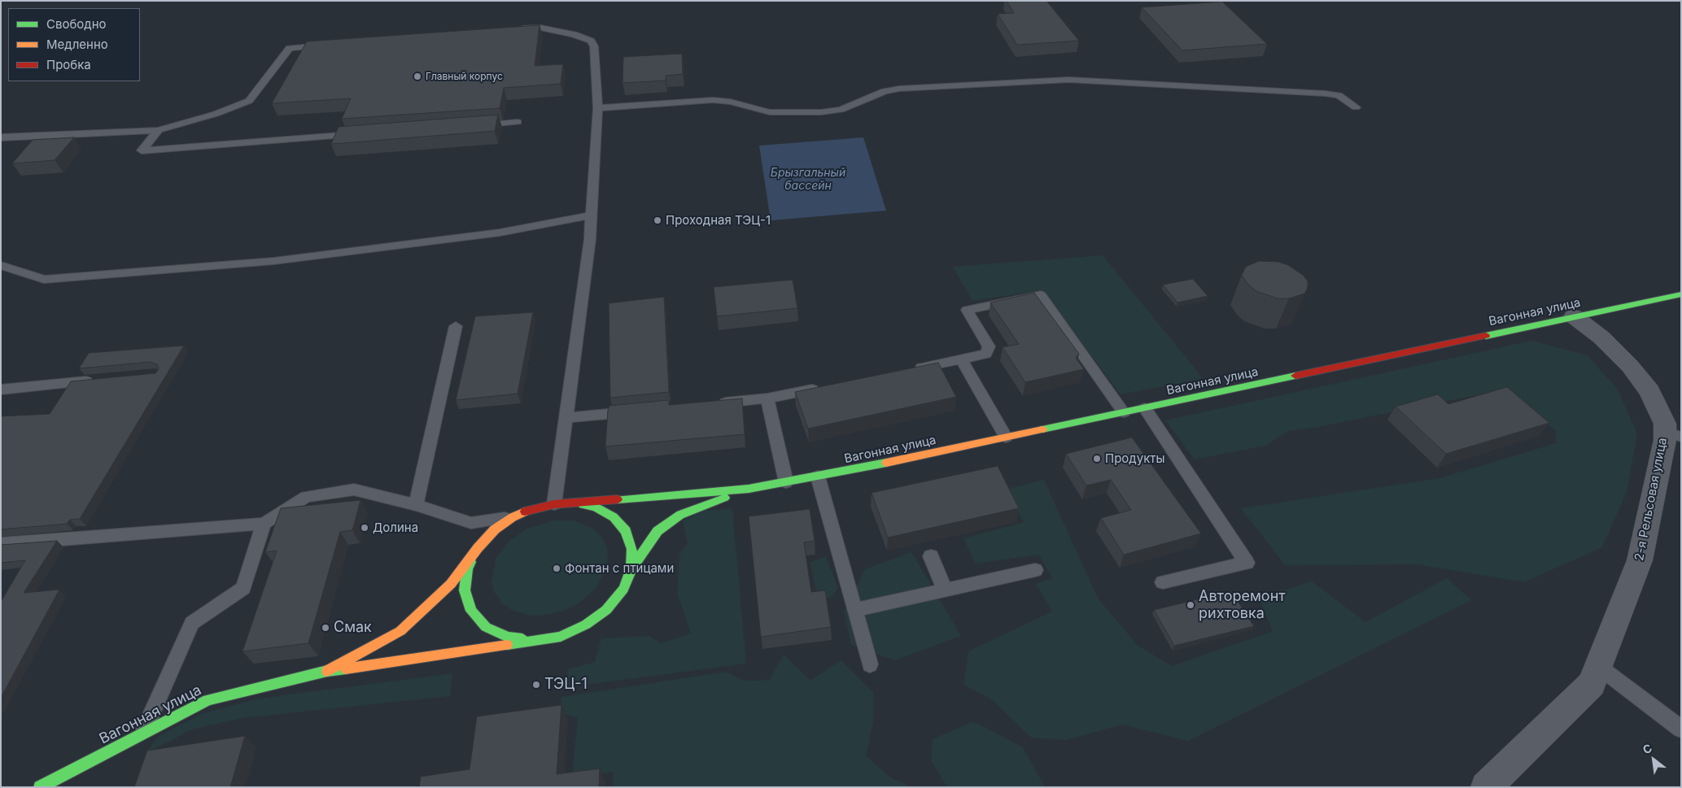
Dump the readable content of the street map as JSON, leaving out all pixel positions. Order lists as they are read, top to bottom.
{
  "streets": {
    "street": ["Вагонная улица", "2-я Рельсовая улица"]
  },
  "crossings": [
    ["Вагонная улица", "2-я Рельсовая улица"]
  ],
  "water": ["Брызгальный бассейн"],
  "places": [
    "Главный корпус",
    "Проходная ТЭЦ-1",
    "Продукты",
    "Долина",
    "Фонтан с птицами",
    "Авторемонт рихтовка",
    "Смак",
    "ТЭЦ-1"
  ],
  "legend": ["Свободно", "Медленно", "Пробка"],
  "north": "top left"
}
